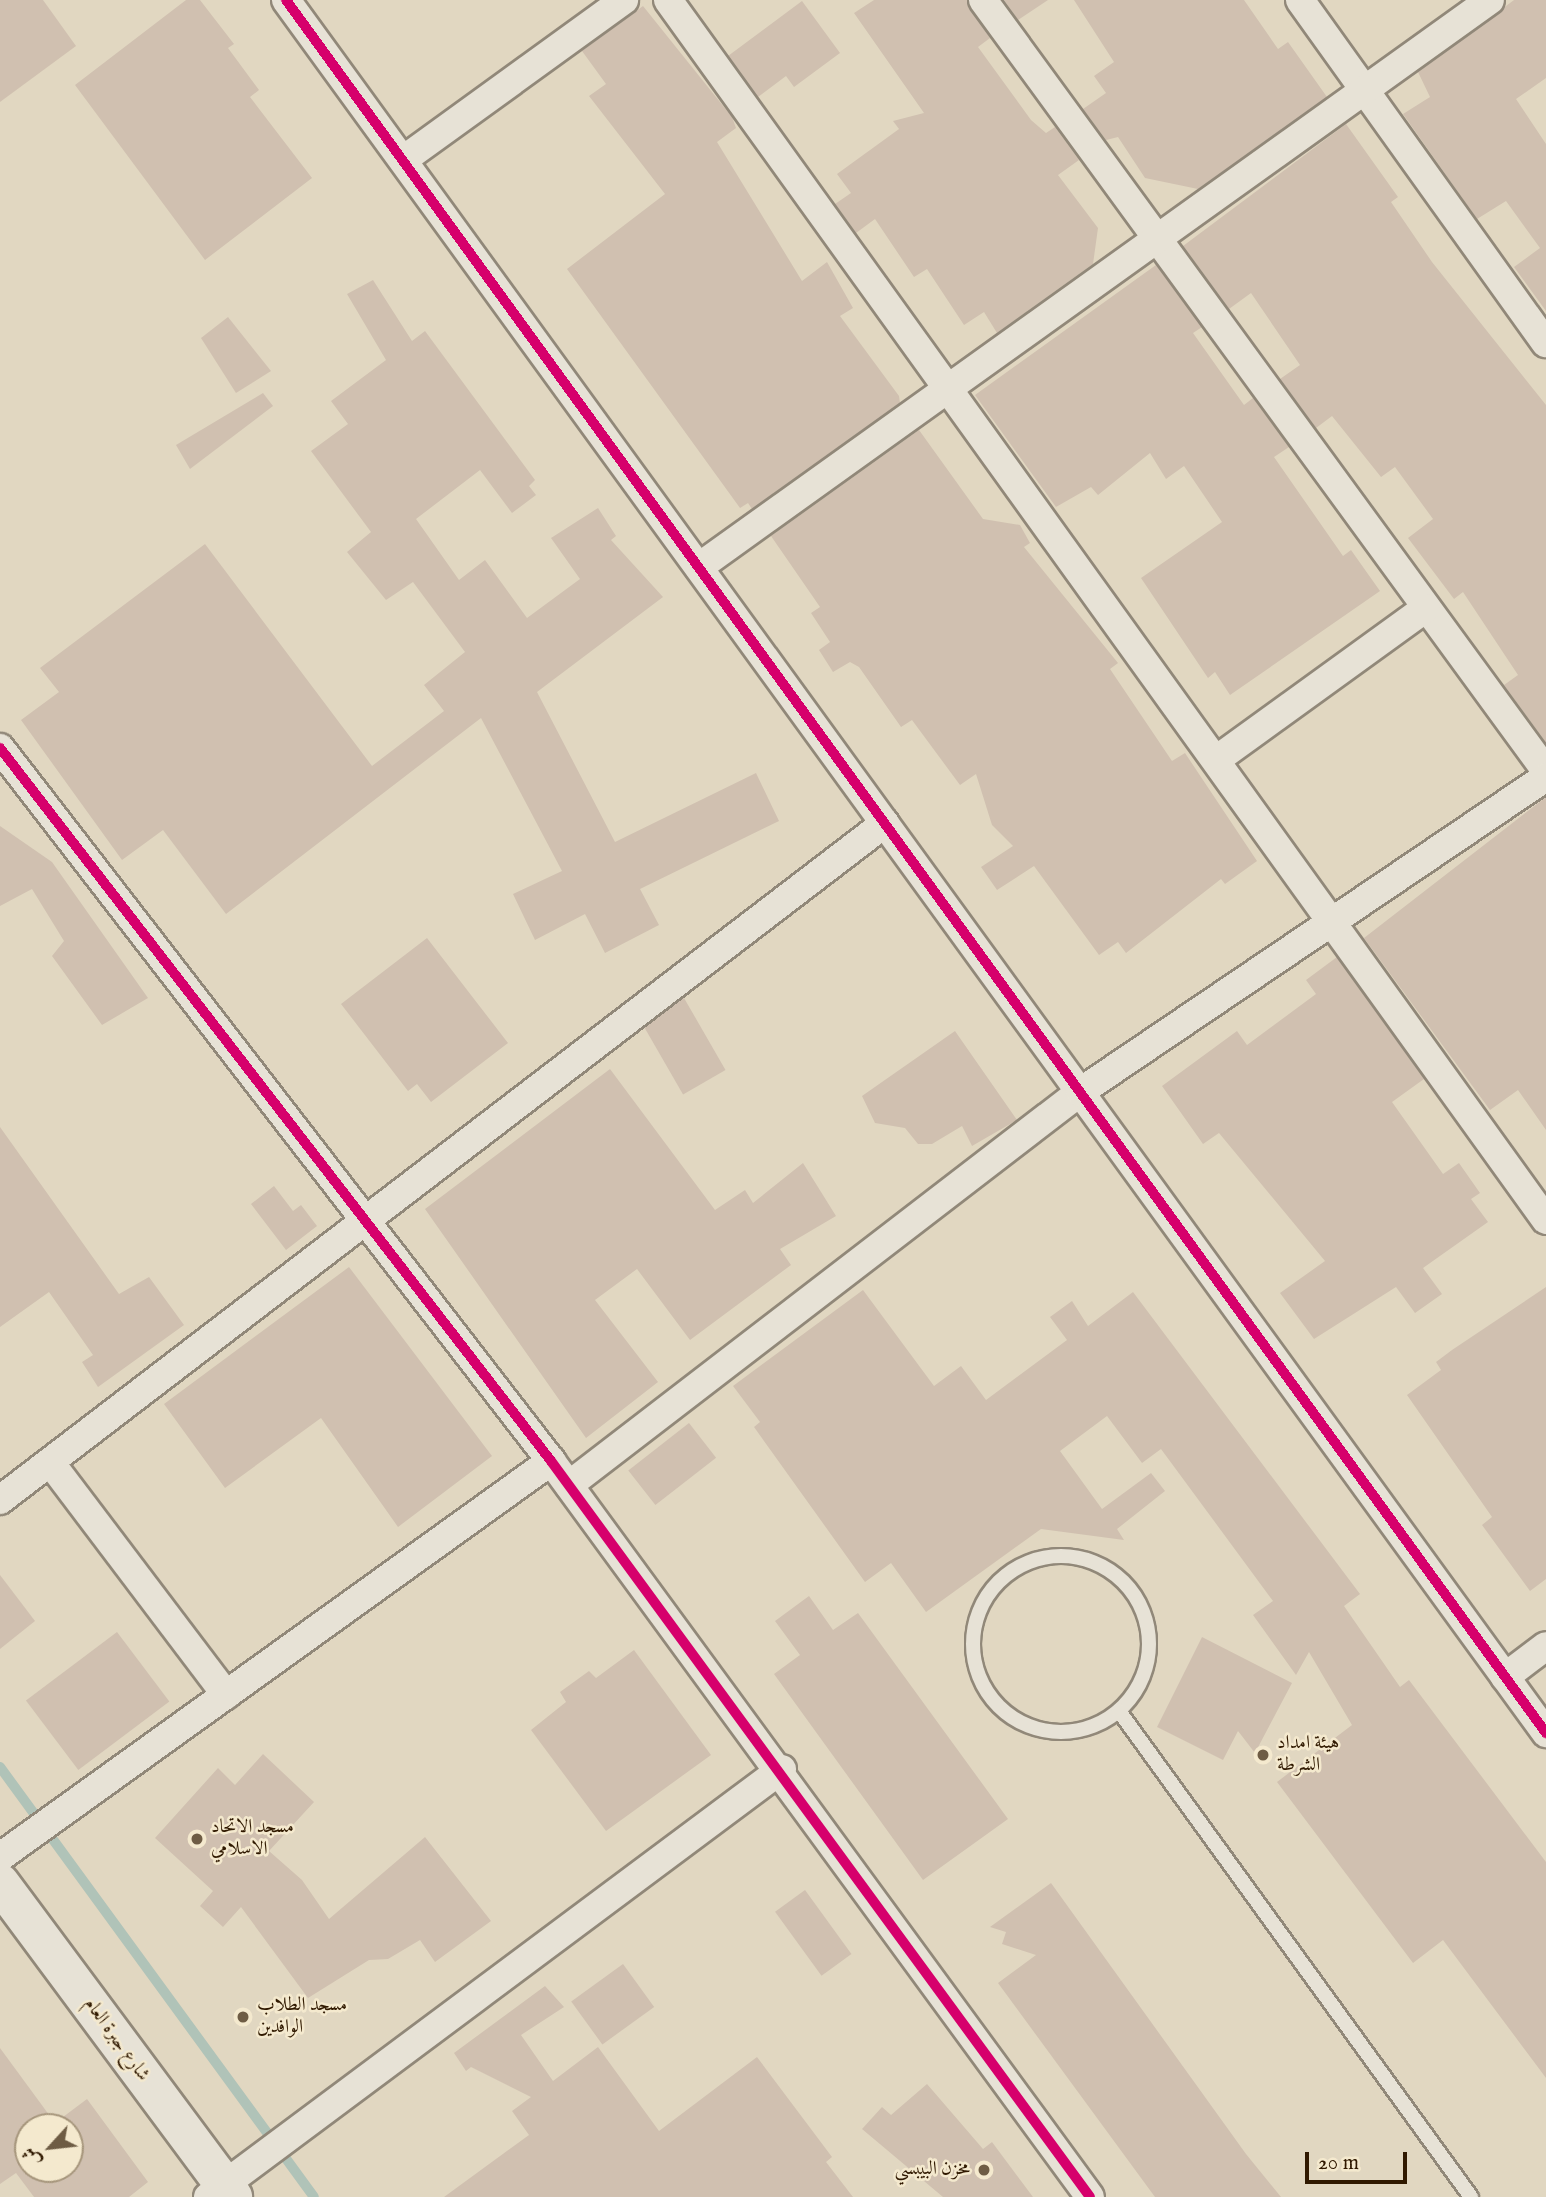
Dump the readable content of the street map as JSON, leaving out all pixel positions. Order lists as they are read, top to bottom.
{
  "streets": {
    "main road": ["شارع جبرة العام"]
  },
  "places": [
    "هيئة امداد الشرطة",
    "مسجد الاتحاد الاسلامي",
    "مسجد الطلاب الوافدين",
    "مخزن البيبسي"
  ],
  "scale_bar": "20 m",
  "north": "bottom left"
}
